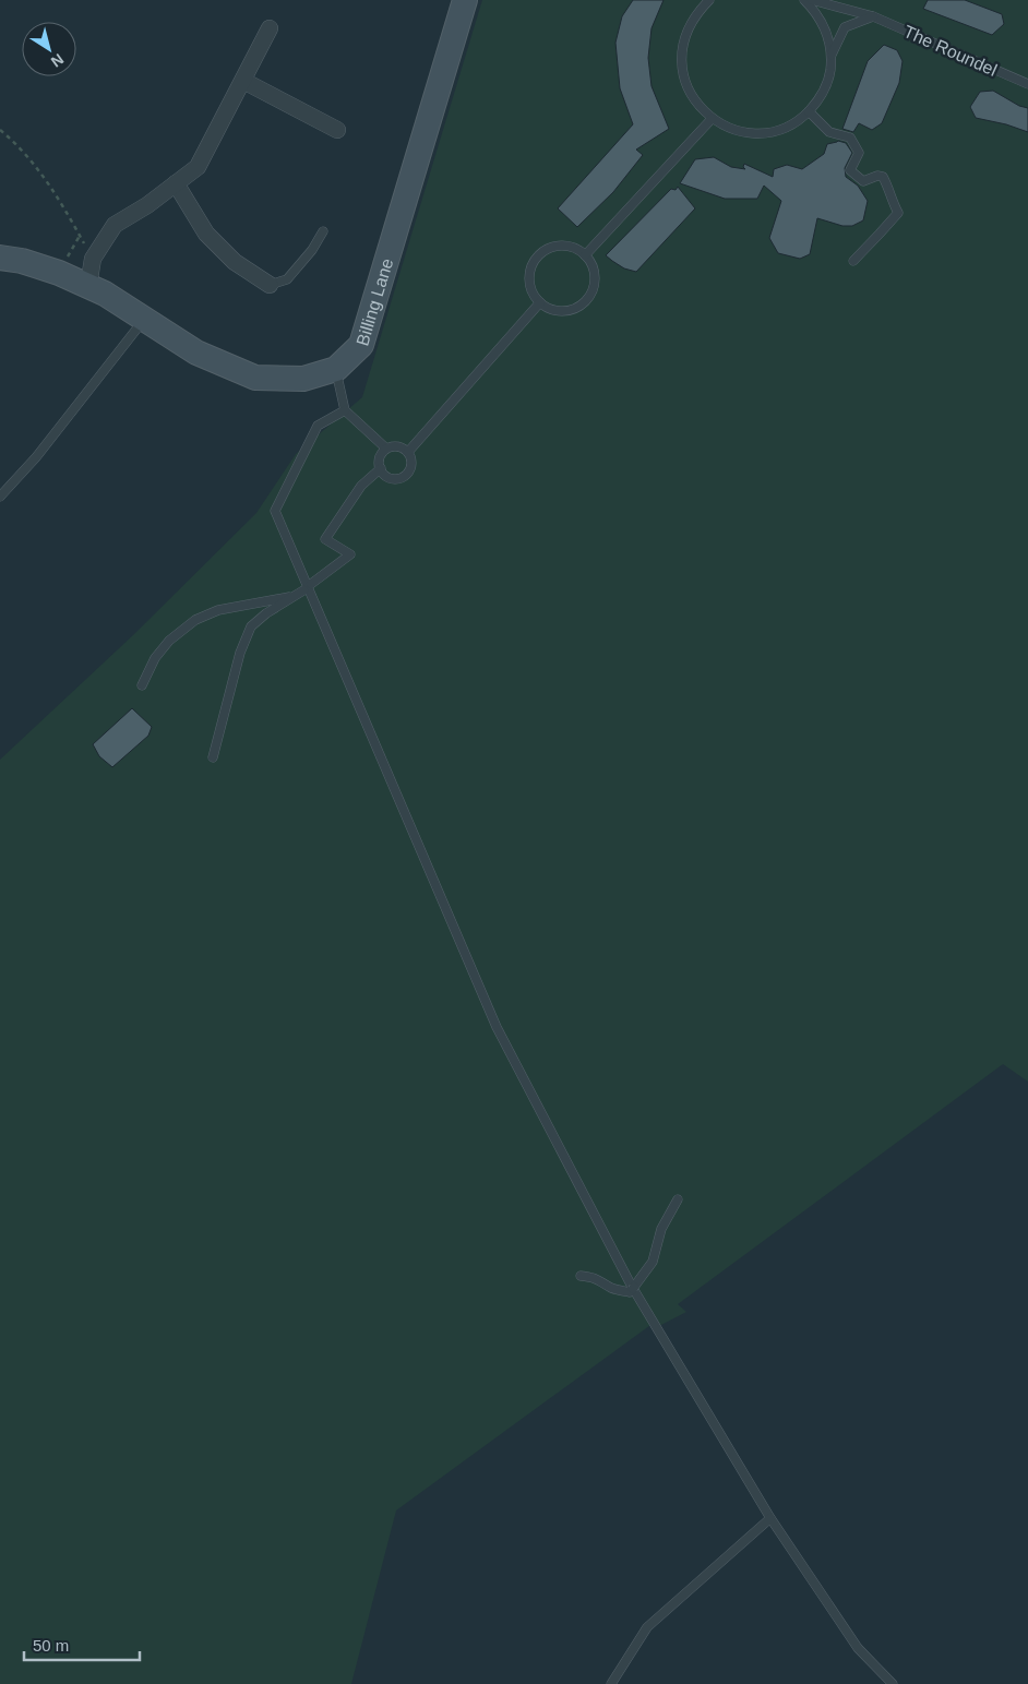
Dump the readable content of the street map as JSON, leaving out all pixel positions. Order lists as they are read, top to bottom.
{
  "streets": {
    "street": ["Billing Lane"],
    "lane": ["The Roundel"]
  },
  "scale_bar": "50 m",
  "north": "bottom right"
}
